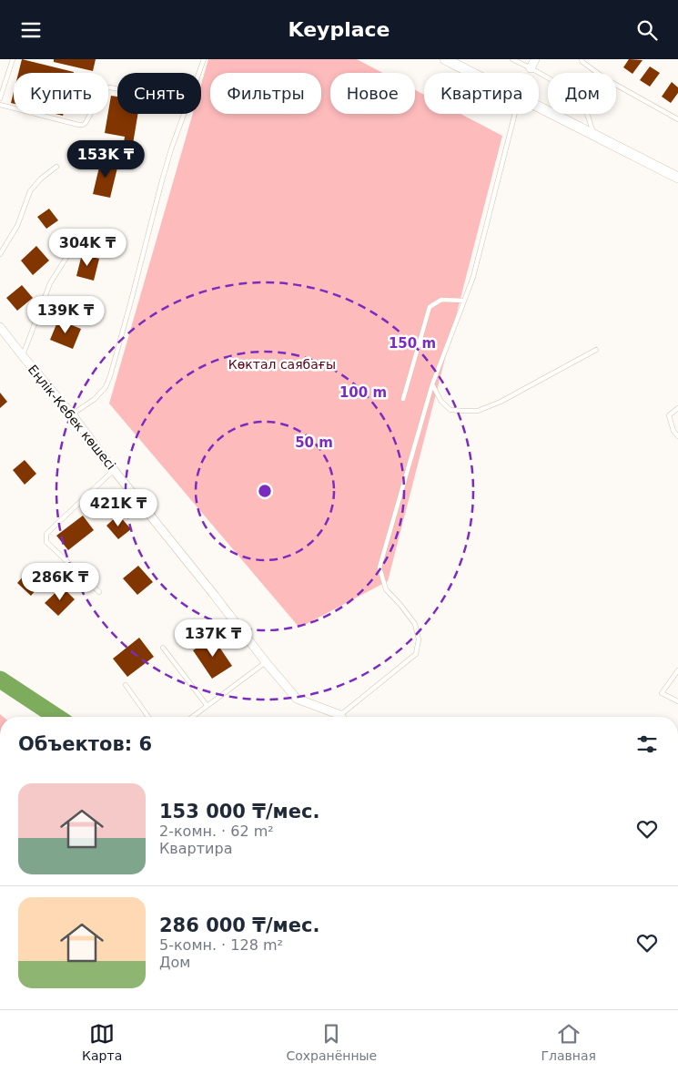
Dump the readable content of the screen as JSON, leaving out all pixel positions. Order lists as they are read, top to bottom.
{
  "streets": {
    "street": ["Еңлік-Кебек көшесі"]
  },
  "parks": ["Көктал саябағы"],
  "page": {
    "header": "Keyplace",
    "chip": [
      "Купить",
      "Снять",
      "Фильтры",
      "Новое",
      "Квартира",
      "Дом"
    ],
    "price": [
      "153K ₸",
      "304K ₸",
      "139K ₸",
      "421K ₸",
      "286K ₸",
      "137K ₸"
    ],
    "heading": "Объектов: 6",
    "list": [
      {
        "name": "153 000 ₸/мес.",
        "note": "2-комн. · 62 m² · Квартира"
      },
      {
        "name": "286 000 ₸/мес.",
        "note": "5-комн. · 128 m² · Дом"
      }
    ],
    "tabs": ["Карта", "Сохранённые", "Главная"]
  },
  "rings": ["150 m", "100 m", "50 m"]
}
